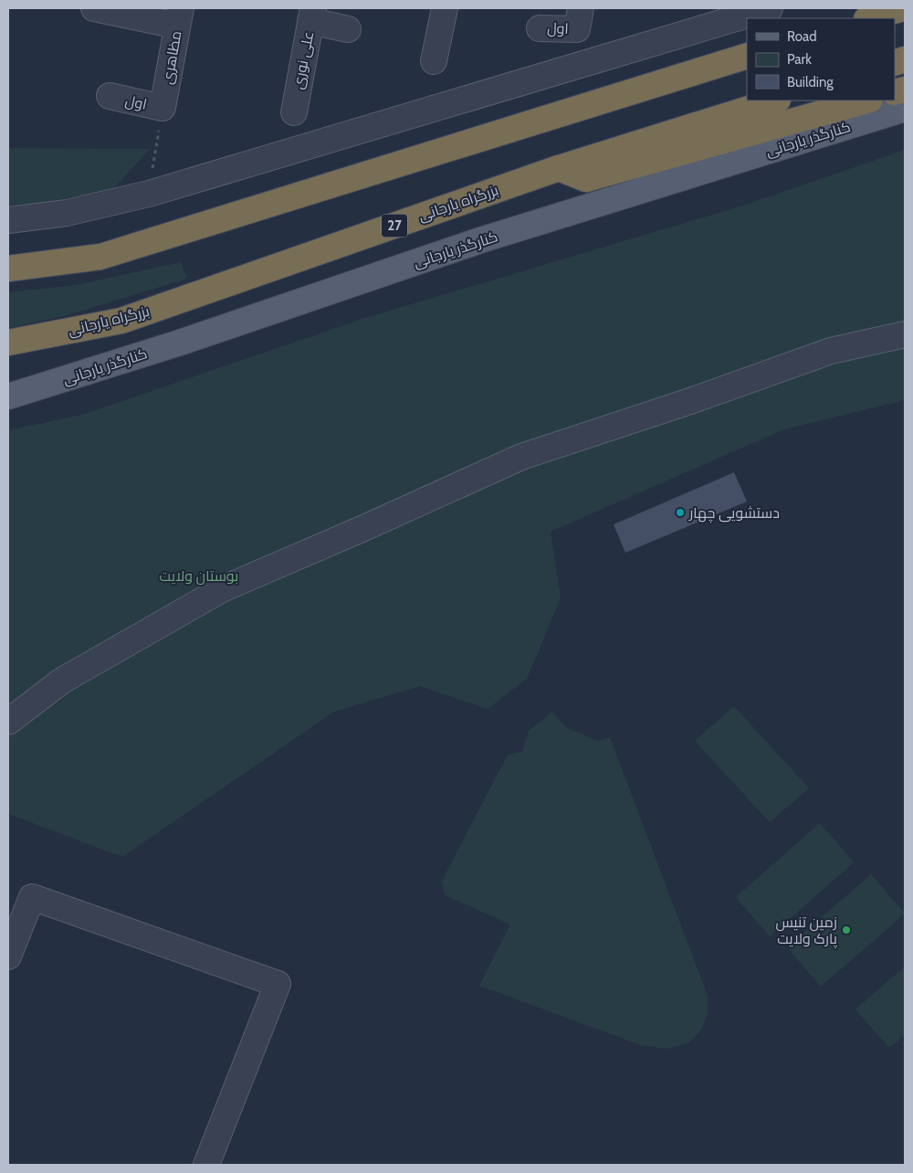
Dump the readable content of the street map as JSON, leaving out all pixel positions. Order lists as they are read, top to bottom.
{
  "streets": {
    "highway": ["بزرگراه یارجانی", "27"],
    "main road": ["کنارگذر یارجانی"],
    "street": ["اول", "مظاهری", "علی نوری"]
  },
  "crossings": [
    ["اول", "مظاهری"]
  ],
  "parks": ["بوستان ولایت"],
  "places": ["دستشویی چهار", "زمین تنیس پارک ولایت"],
  "legend": ["Road", "Park", "Building"]
}
